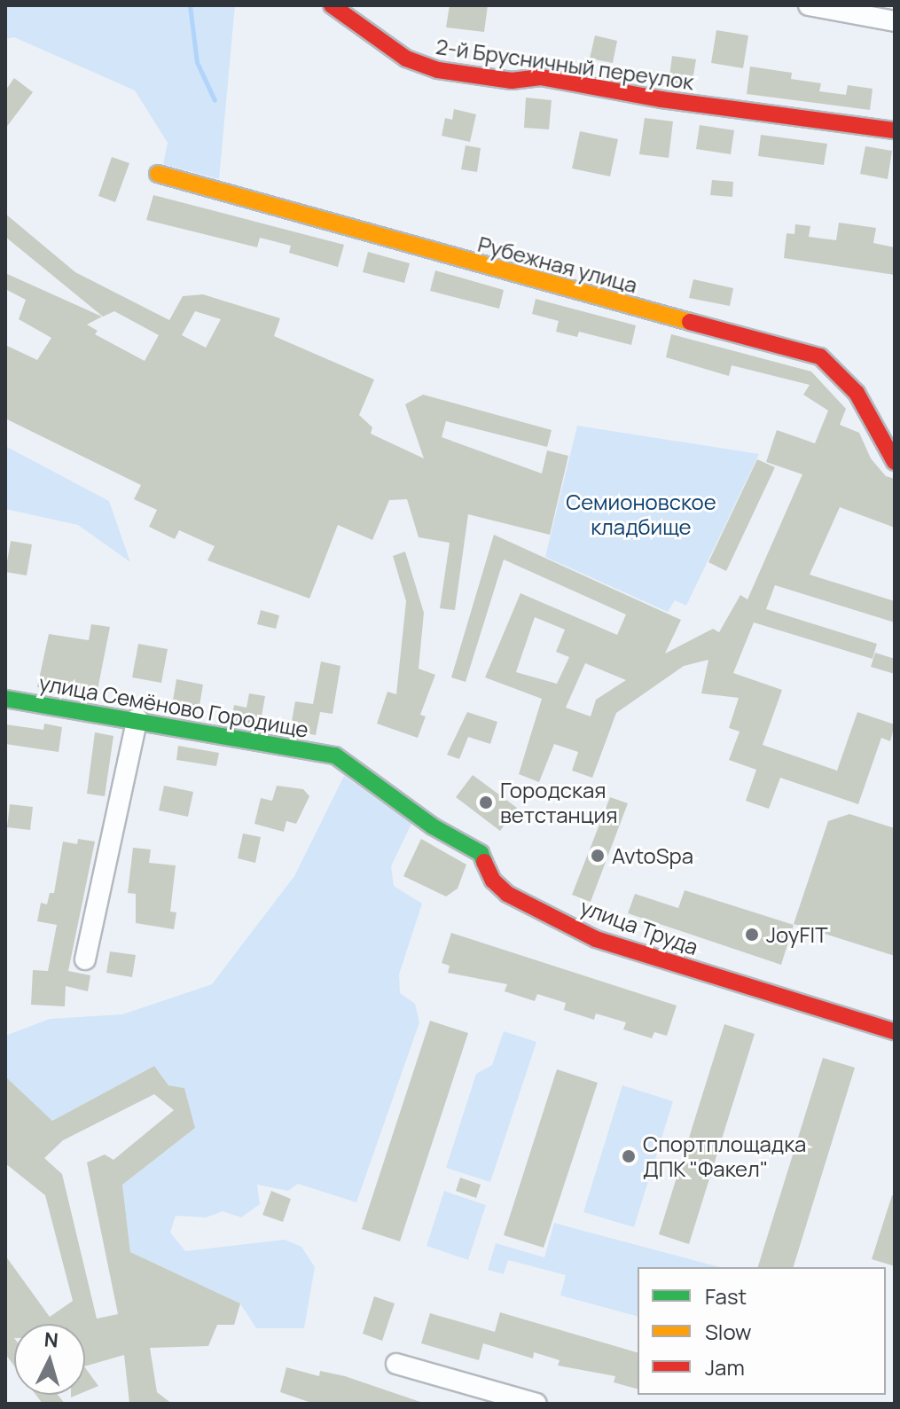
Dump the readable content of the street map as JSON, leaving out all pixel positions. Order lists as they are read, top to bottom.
{
  "streets": {
    "street": [
      "2-й Брусничный переулок",
      "Рубежная улица",
      "улица Семёново Городище",
      "улица Труда"
    ]
  },
  "crossings": [
    ["улица Семёново Городище", "улица Труда"]
  ],
  "parks": ["Семионовское кладбище"],
  "places": [
    "Городская ветстанция",
    "AvtoSpa",
    "JoyFIT",
    "Спортплощадка ДПК \"Факел\""
  ],
  "legend": ["Fast", "Slow", "Jam"],
  "north": "top"
}
